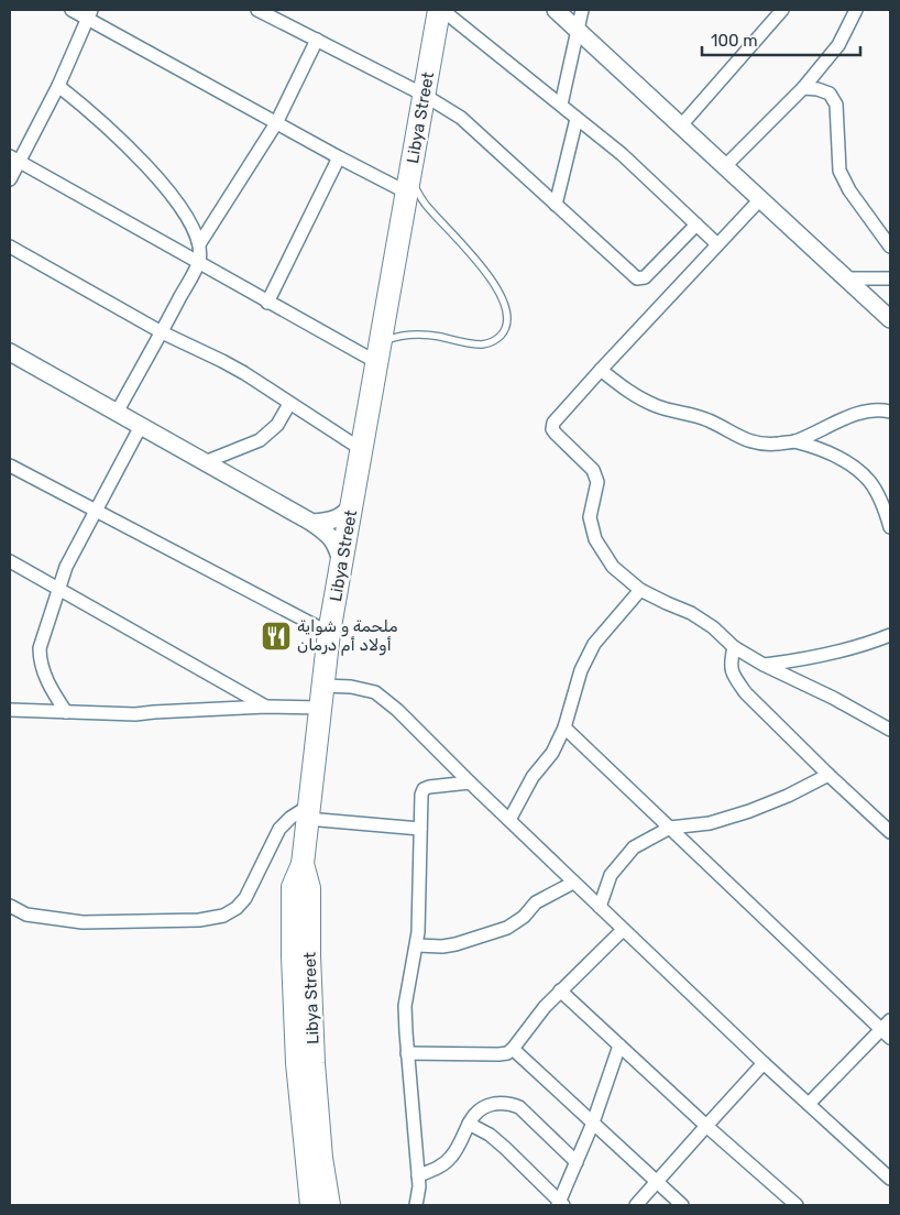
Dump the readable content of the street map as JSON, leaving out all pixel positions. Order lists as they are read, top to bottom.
{
  "streets": {
    "highway": ["Libya Street"]
  },
  "places": {
    "restaurant": ["ملحمة و شواية أولاد أم درمان"]
  },
  "scale_bar": "100 m"
}
